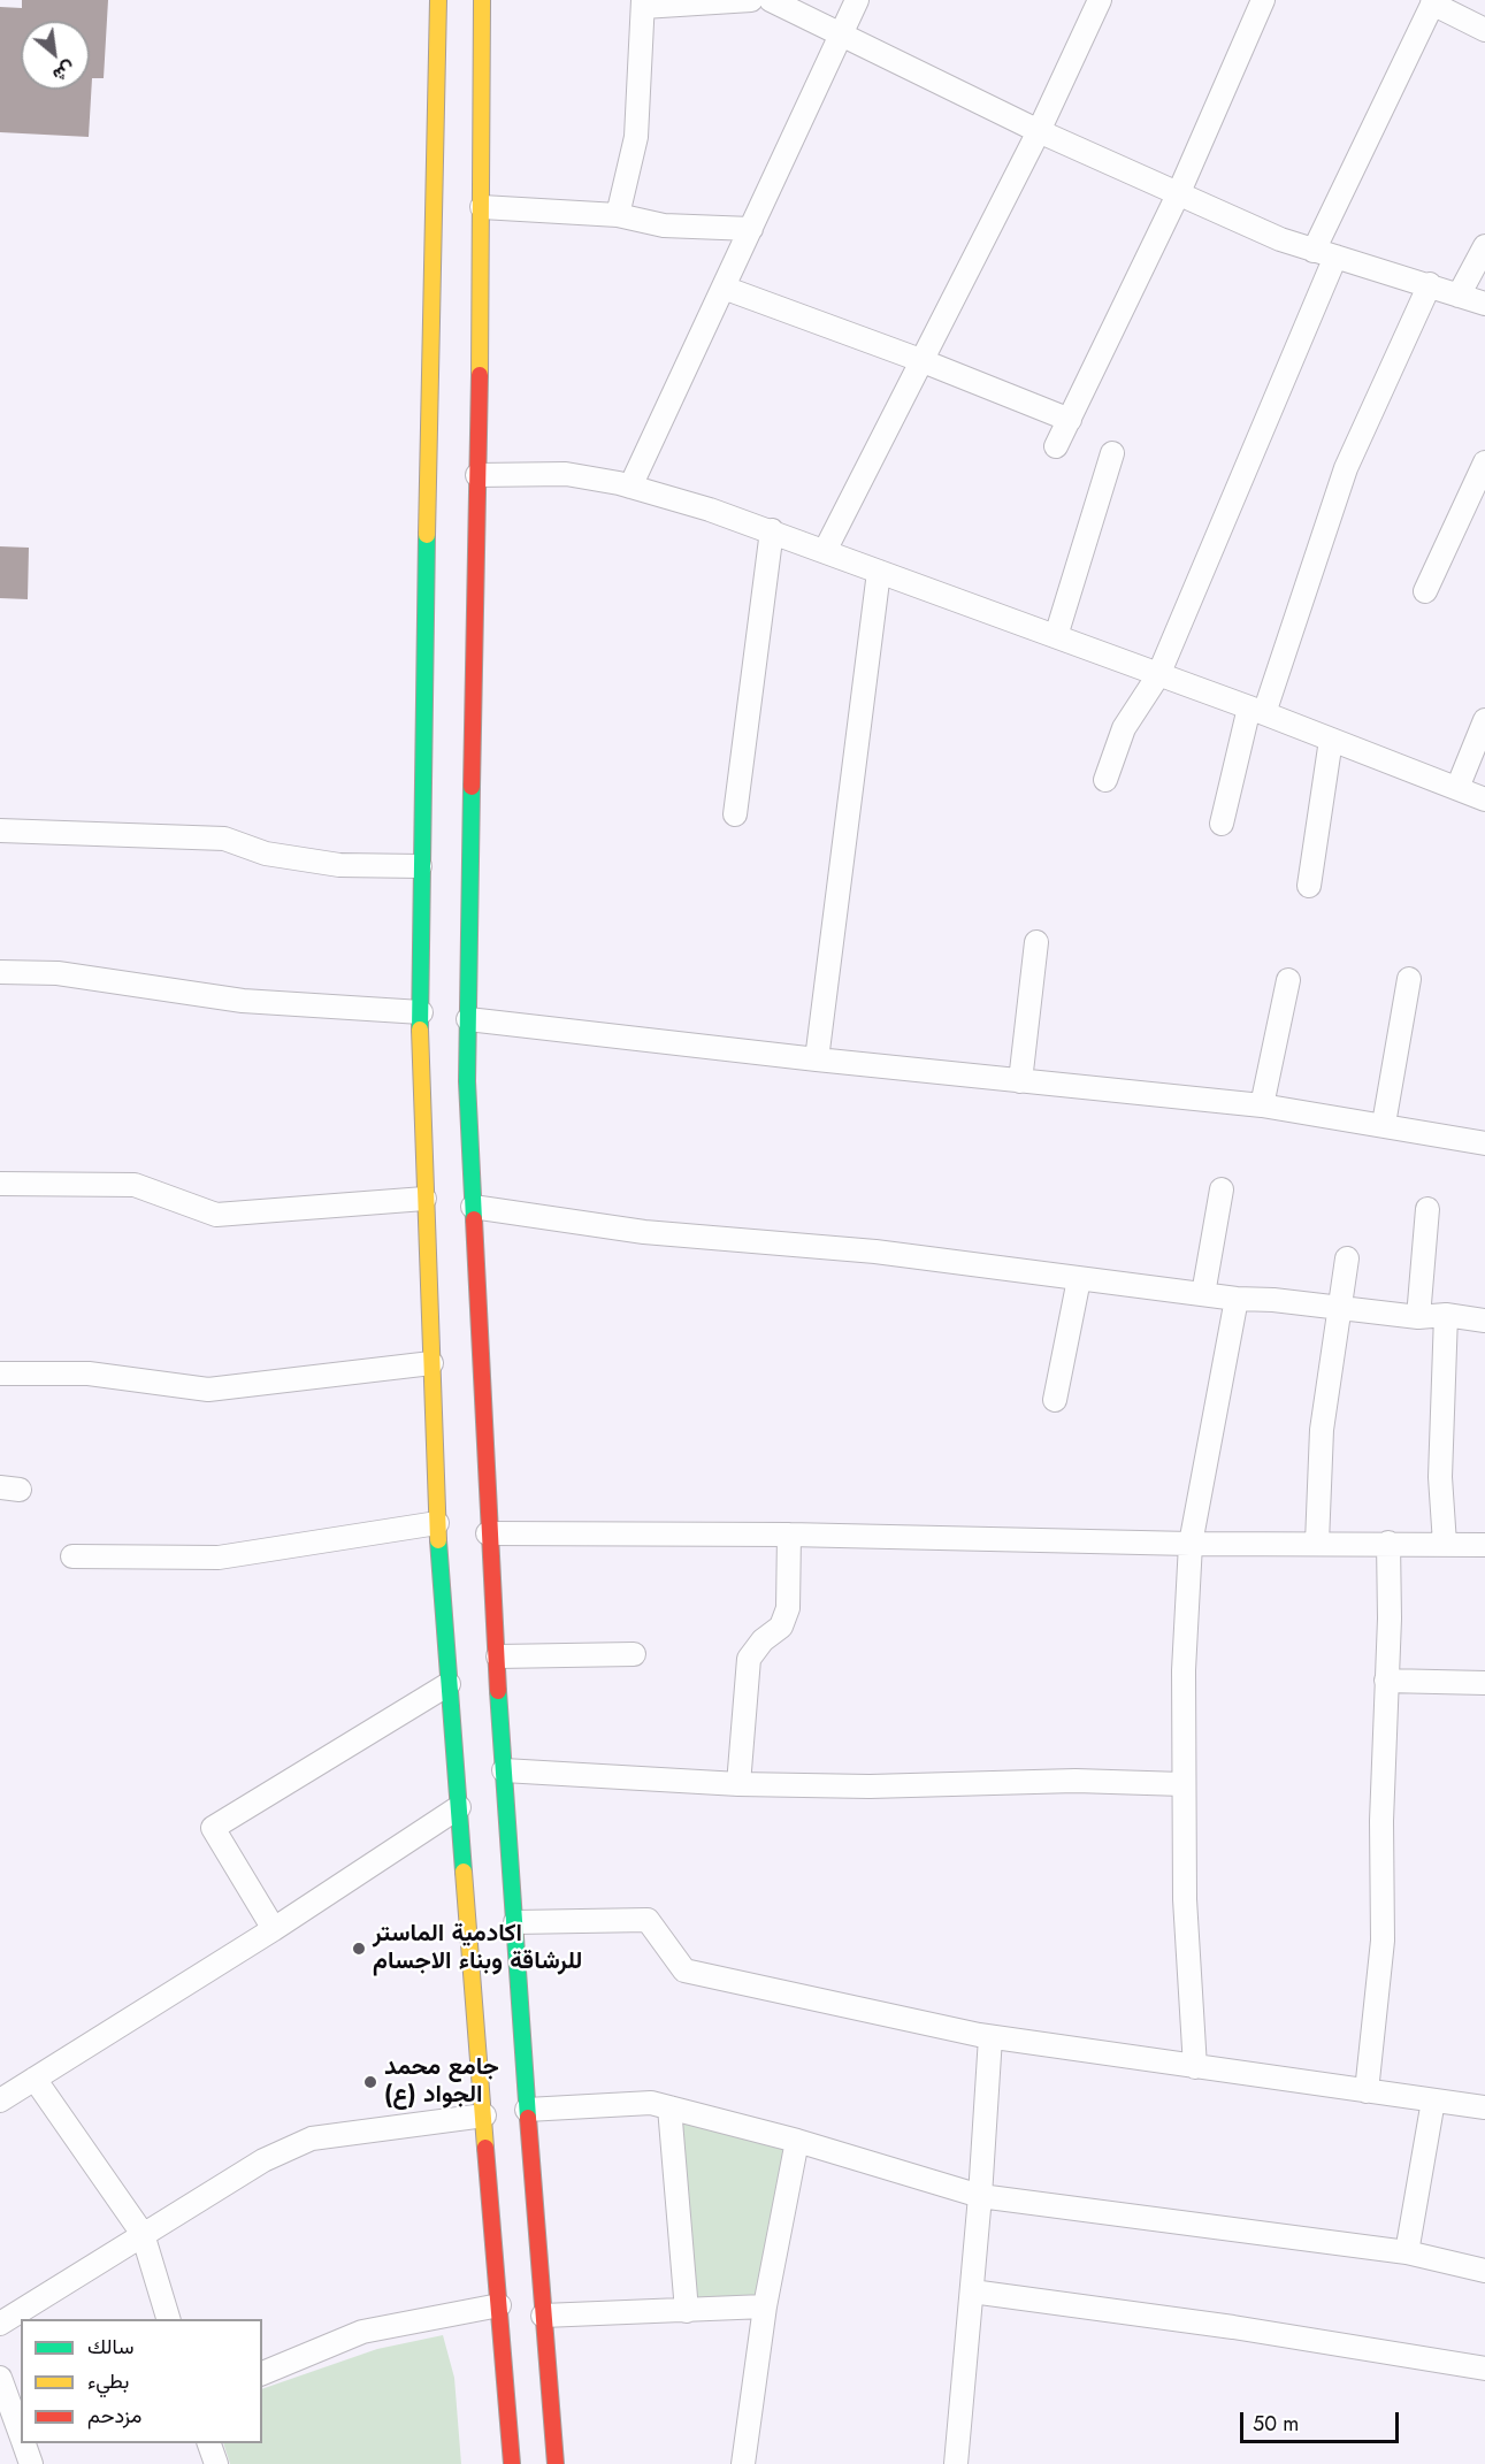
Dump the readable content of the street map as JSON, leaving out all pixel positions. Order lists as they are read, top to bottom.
{
  "places": ["اكادمية الماستر للرشاقة وبناء الاجسام", "جامع محمد الجواد (ع)"],
  "legend": ["سالك", "بطيء", "مزدحم"],
  "scale_bar": "50 m",
  "north": "bottom right"
}
